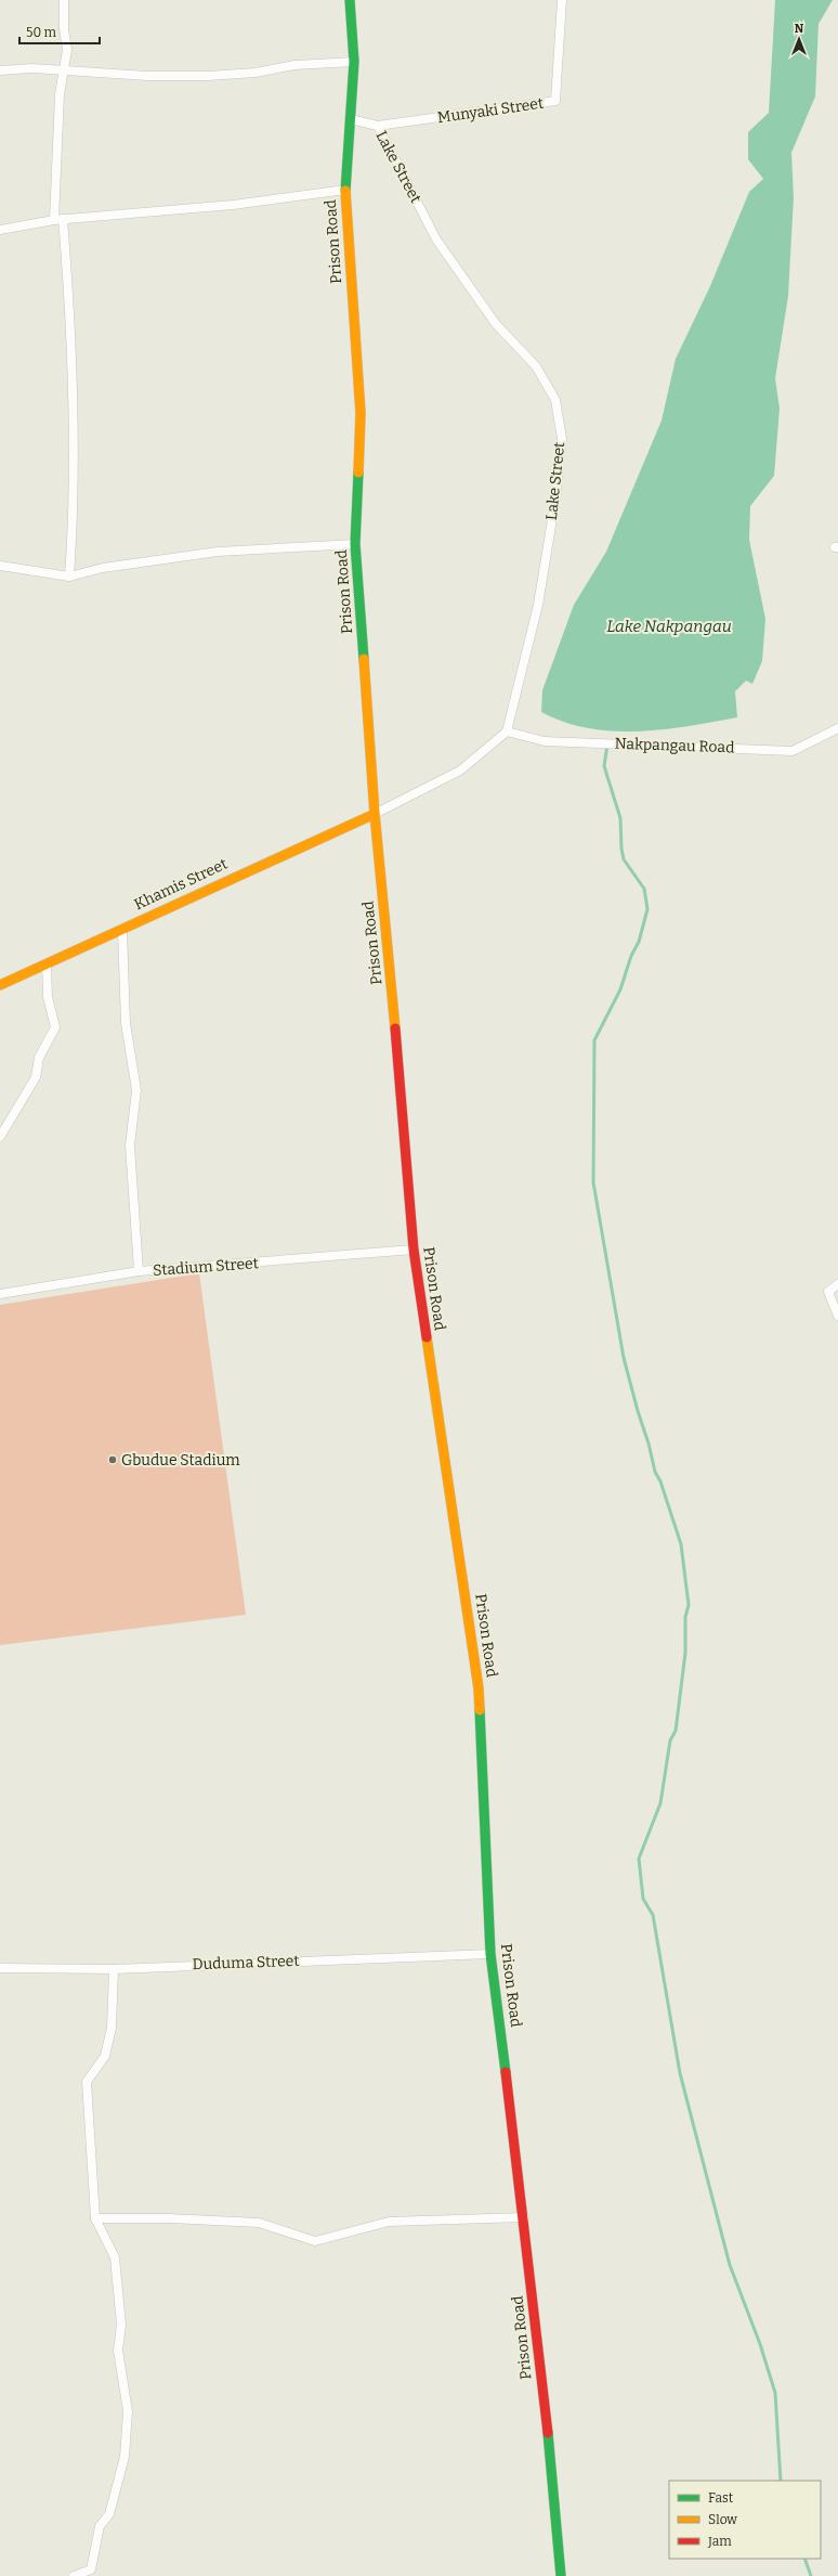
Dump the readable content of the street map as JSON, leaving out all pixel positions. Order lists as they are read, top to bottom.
{
  "streets": {
    "street": [
      "Munyaki Street",
      "Lake Street",
      "Prison Road",
      "Nakpangau Road",
      "Khamis Street",
      "Stadium Street",
      "Duduma Street"
    ]
  },
  "crossings": [
    ["Munyaki Street", "Lake Street"],
    ["Lake Street", "Prison Road"],
    ["Lake Street", "Nakpangau Road"],
    ["Prison Road", "Khamis Street"],
    ["Prison Road", "Stadium Street"],
    ["Prison Road", "Duduma Street"]
  ],
  "water": ["Lake Nakpangau"],
  "places": ["Gbudue Stadium"],
  "legend": ["Fast", "Slow", "Jam"],
  "scale_bar": "50 m",
  "north": "top"
}
